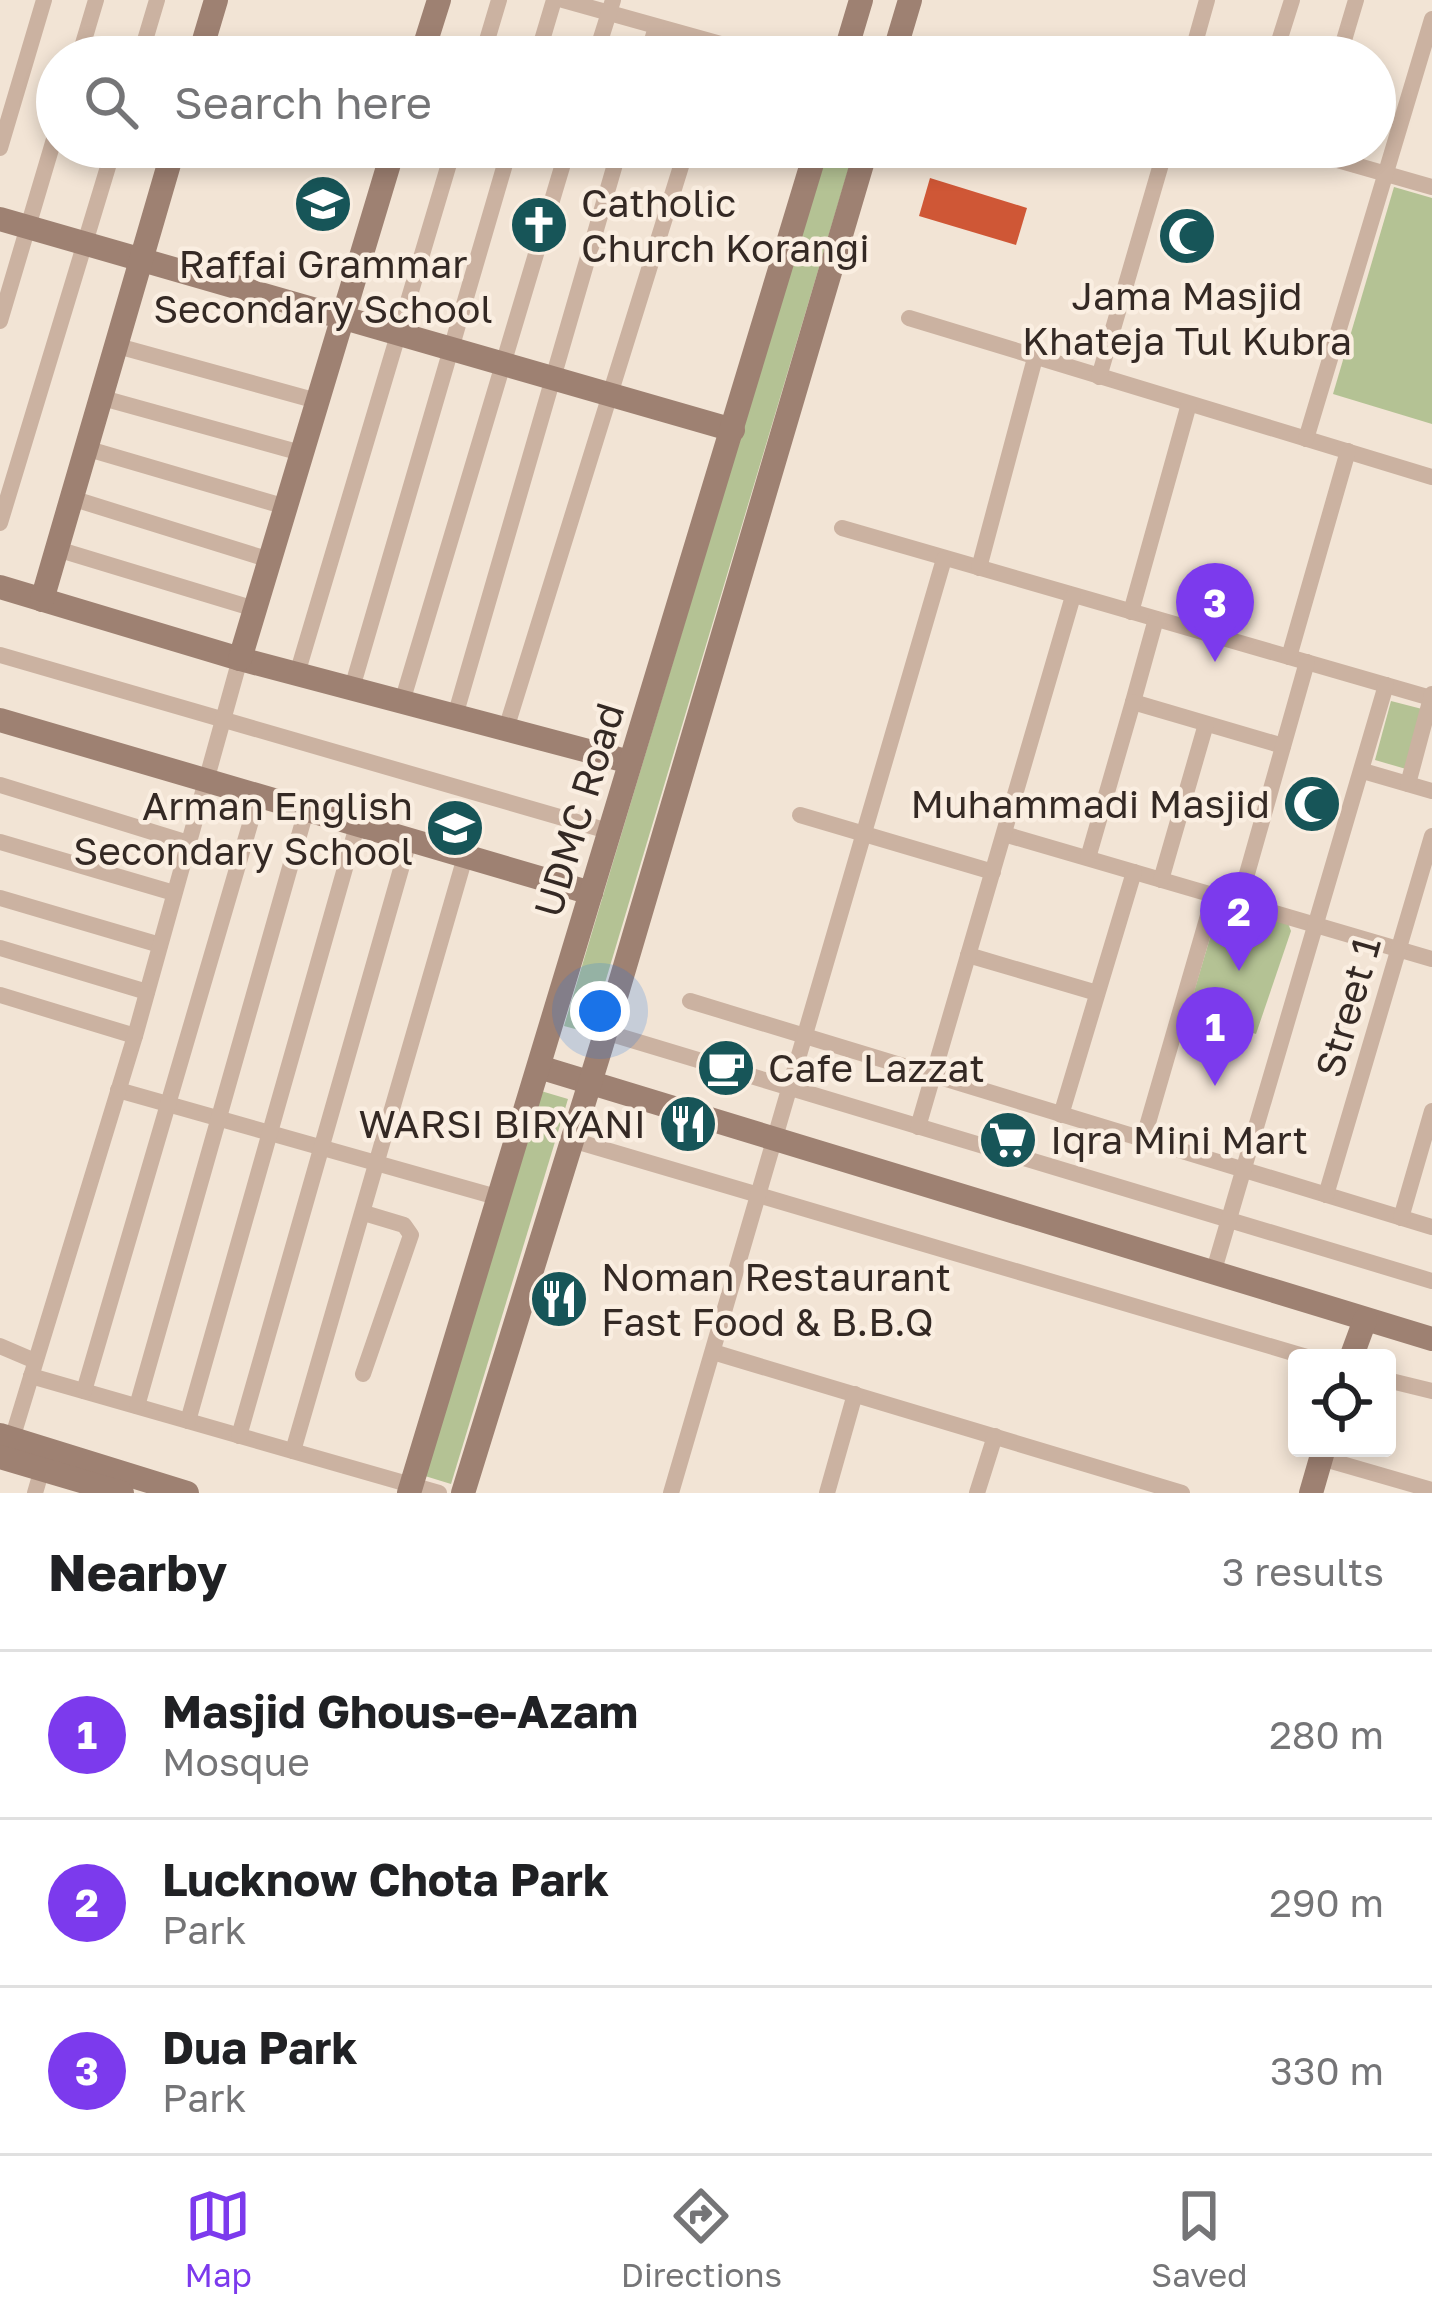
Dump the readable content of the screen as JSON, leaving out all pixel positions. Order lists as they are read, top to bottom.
{
  "streets": {
    "street": ["UDMC Road", "Street 1"]
  },
  "places": {
    "school or university": ["Raffai Grammar Secondary School", "Arman English Secondary School"],
    "church": ["Catholic Church Korangi"],
    "mosque": ["Jama Masjid Khateja Tul Kubra", "Muhammadi Masjid"],
    "cafe": ["Cafe Lazzat"],
    "restaurant": ["WARSI BIRYANI", "Noman Restaurant Fast Food & B.B.Q"],
    "supermarket": ["Iqra Mini Mart"]
  },
  "page": {
    "search": "Search here",
    "pins": ["3", "2", "1"],
    "heading": ["Nearby", "3 results"],
    "list": [
      {
        "mark": "1",
        "name": "Masjid Ghous-e-Azam",
        "note": "Mosque",
        "value": "280 m"
      },
      {
        "mark": "2",
        "name": "Lucknow Chota Park",
        "note": "Park",
        "value": "290 m"
      },
      {
        "mark": "3",
        "name": "Dua Park",
        "note": "Park",
        "value": "330 m"
      }
    ],
    "nav": ["Map", "Directions", "Saved"]
  }
}
